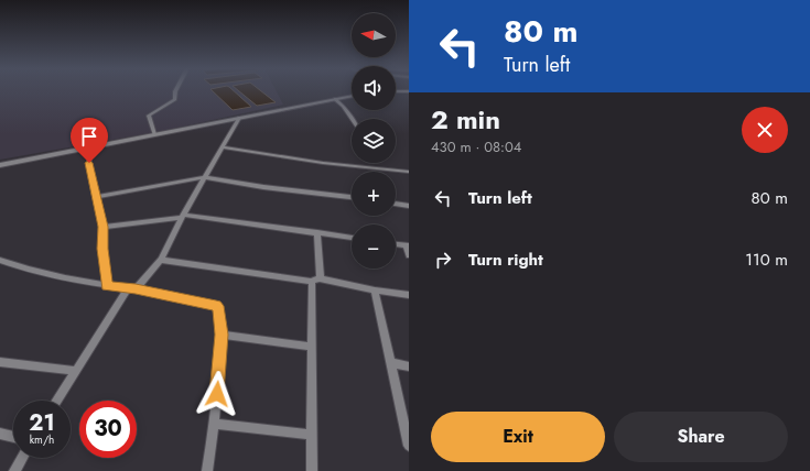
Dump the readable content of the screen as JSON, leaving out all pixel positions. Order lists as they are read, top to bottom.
{
  "north": "left",
  "page": {
    "turn": ["80 m", "Turn left"],
    "map_buttons": ["+", "−"],
    "heading": ["2 min", "430 m · 08:04"],
    "list": [
      {
        "name": "Turn left",
        "value": "80 m"
      },
      {
        "name": "Turn right",
        "value": "110 m"
      }
    ],
    "speed": "21 km/h",
    "limit": "30",
    "buttons": ["Exit", "Share"]
  }
}
